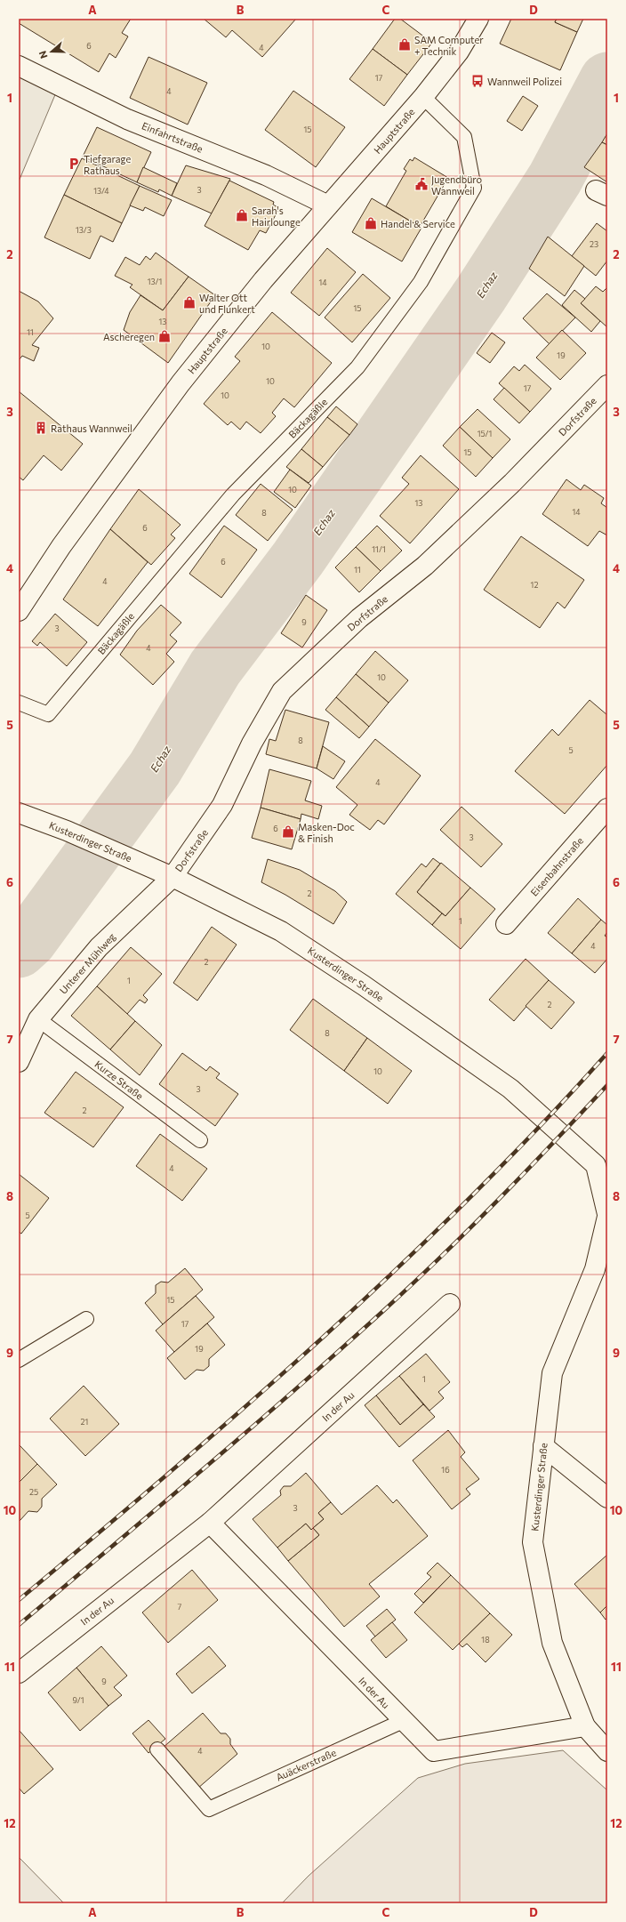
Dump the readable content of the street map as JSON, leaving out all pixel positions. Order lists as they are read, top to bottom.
{
  "streets": {
    "street": [
      "Hauptstraße",
      "Einfahrtstraße",
      "Dorfstraße",
      "Kusterdinger Straße",
      "Eisenbahnstraße",
      "Unterer Mühlweg",
      "In der Au"
    ],
    "lane": ["Bäckagäßle", "Kurze Straße", "Auäckerstraße"]
  },
  "crossings": [
    ["Hauptstraße", "Einfahrtstraße"],
    ["Hauptstraße", "Bäckagäßle"],
    ["Dorfstraße", "Kusterdinger Straße"],
    ["Dorfstraße", "Unterer Mühlweg"],
    ["Kusterdinger Straße", "Unterer Mühlweg"],
    ["Kusterdinger Straße", "In der Au"],
    ["Unterer Mühlweg", "Kurze Straße"],
    ["In der Au", "Auäckerstraße"]
  ],
  "water": ["Echaz"],
  "places": {
    "shop": [
      "SAM Computer + Technik",
      "Sarah's Hairlounge",
      "Handel & Service",
      "Walter Ott und Flunkert",
      "Ascheregen",
      "Masken-Doc & Finish"
    ],
    "bus stop": ["Wannweil Polizei"],
    "parking": ["Tiefgarage Rathaus"],
    "public building": ["Jugendbüro Wannweil"],
    "building": ["Rathaus Wannweil"]
  },
  "house_numbers": [
    "6",
    "4",
    "17",
    "4",
    "15",
    "3",
    "13/4",
    "13/3",
    "23",
    "13/1",
    "14",
    "15",
    "13",
    "11",
    "10",
    "19",
    "10",
    "17",
    "10",
    "15/1",
    "15",
    "10",
    "13",
    "14",
    "8",
    "6",
    "11/1",
    "6",
    "11",
    "4",
    "12",
    "9",
    "3",
    "4",
    "10",
    "8",
    "5",
    "4",
    "6",
    "3",
    "2",
    "1",
    "4",
    "2",
    "1",
    "2",
    "8",
    "10",
    "3",
    "2",
    "4",
    "5",
    "15",
    "17",
    "19",
    "1",
    "21",
    "16",
    "25",
    "3",
    "7",
    "18",
    "9",
    "9/1",
    "4"
  ],
  "north": "left",
  "grid": {
    "columns": [
      "A",
      "B",
      "C",
      "D"
    ],
    "rows": [
      "1",
      "2",
      "3",
      "4",
      "5",
      "6",
      "7",
      "8",
      "9",
      "10",
      "11",
      "12"
    ]
  }
}
